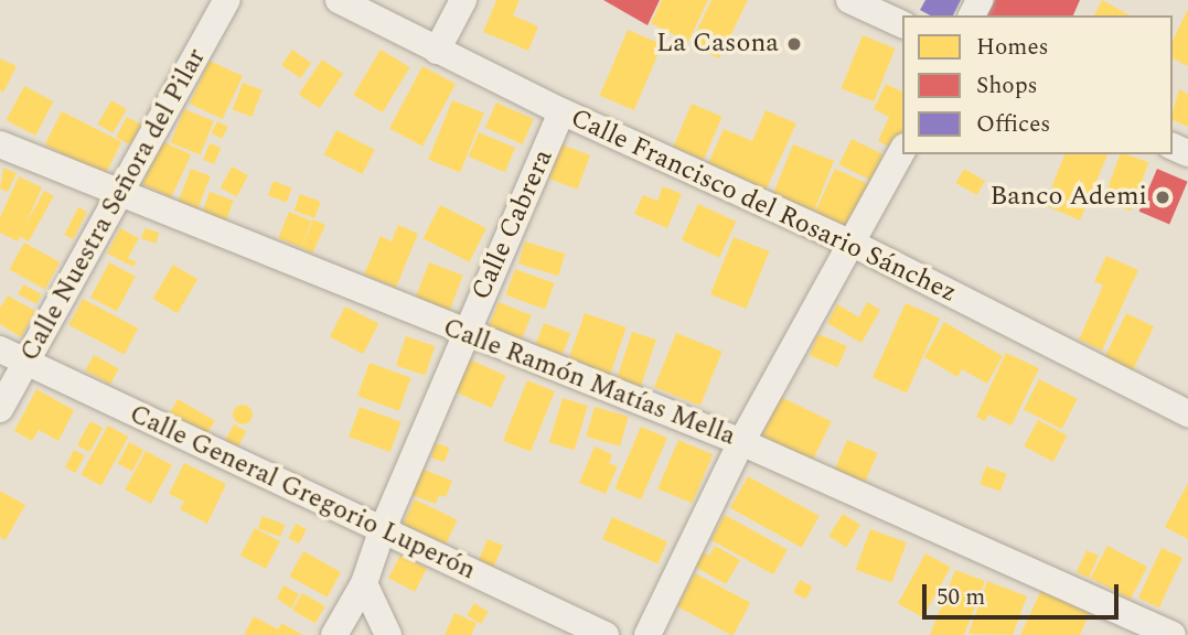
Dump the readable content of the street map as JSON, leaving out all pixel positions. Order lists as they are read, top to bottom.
{
  "streets": {
    "street": [
      "Calle Nuestra Señora del Pilar",
      "Calle Francisco del Rosario Sánchez",
      "Calle Cabrera",
      "Calle Ramón Matías Mella",
      "Calle General Gregorio Luperón"
    ]
  },
  "crossings": [
    ["Calle Nuestra Señora del Pilar", "Calle Ramón Matías Mella"],
    ["Calle Nuestra Señora del Pilar", "Calle General Gregorio Luperón"],
    ["Calle Francisco del Rosario Sánchez", "Calle Cabrera"],
    ["Calle Cabrera", "Calle Ramón Matías Mella"],
    ["Calle Cabrera", "Calle General Gregorio Luperón"]
  ],
  "places": ["La Casona", "Banco Ademi"],
  "legend": ["Homes", "Shops", "Offices"],
  "scale_bar": "50 m"
}
